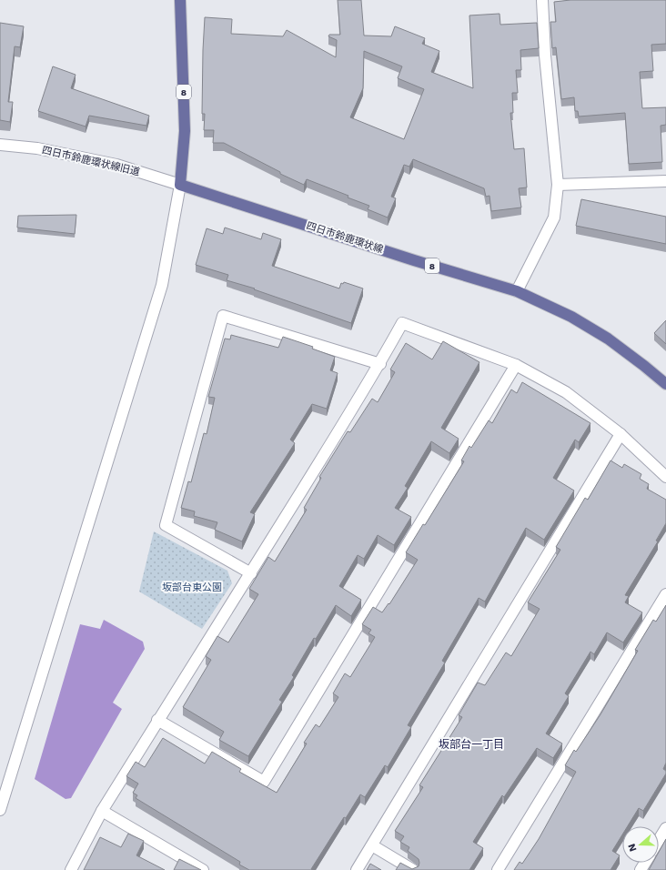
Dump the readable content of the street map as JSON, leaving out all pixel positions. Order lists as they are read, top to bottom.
{
  "streets": {
    "main road": ["8", "四日市鈴鹿環状線"],
    "street": ["四日市鈴鹿環状線旧道"]
  },
  "crossings": [
    ["8", "四日市鈴鹿環状線旧道"],
    ["8", "四日市鈴鹿環状線"],
    ["四日市鈴鹿環状線旧道", "四日市鈴鹿環状線"]
  ],
  "districts": ["坂部台一丁目"],
  "parks": ["坂部台東公園"],
  "north": "left"
}
